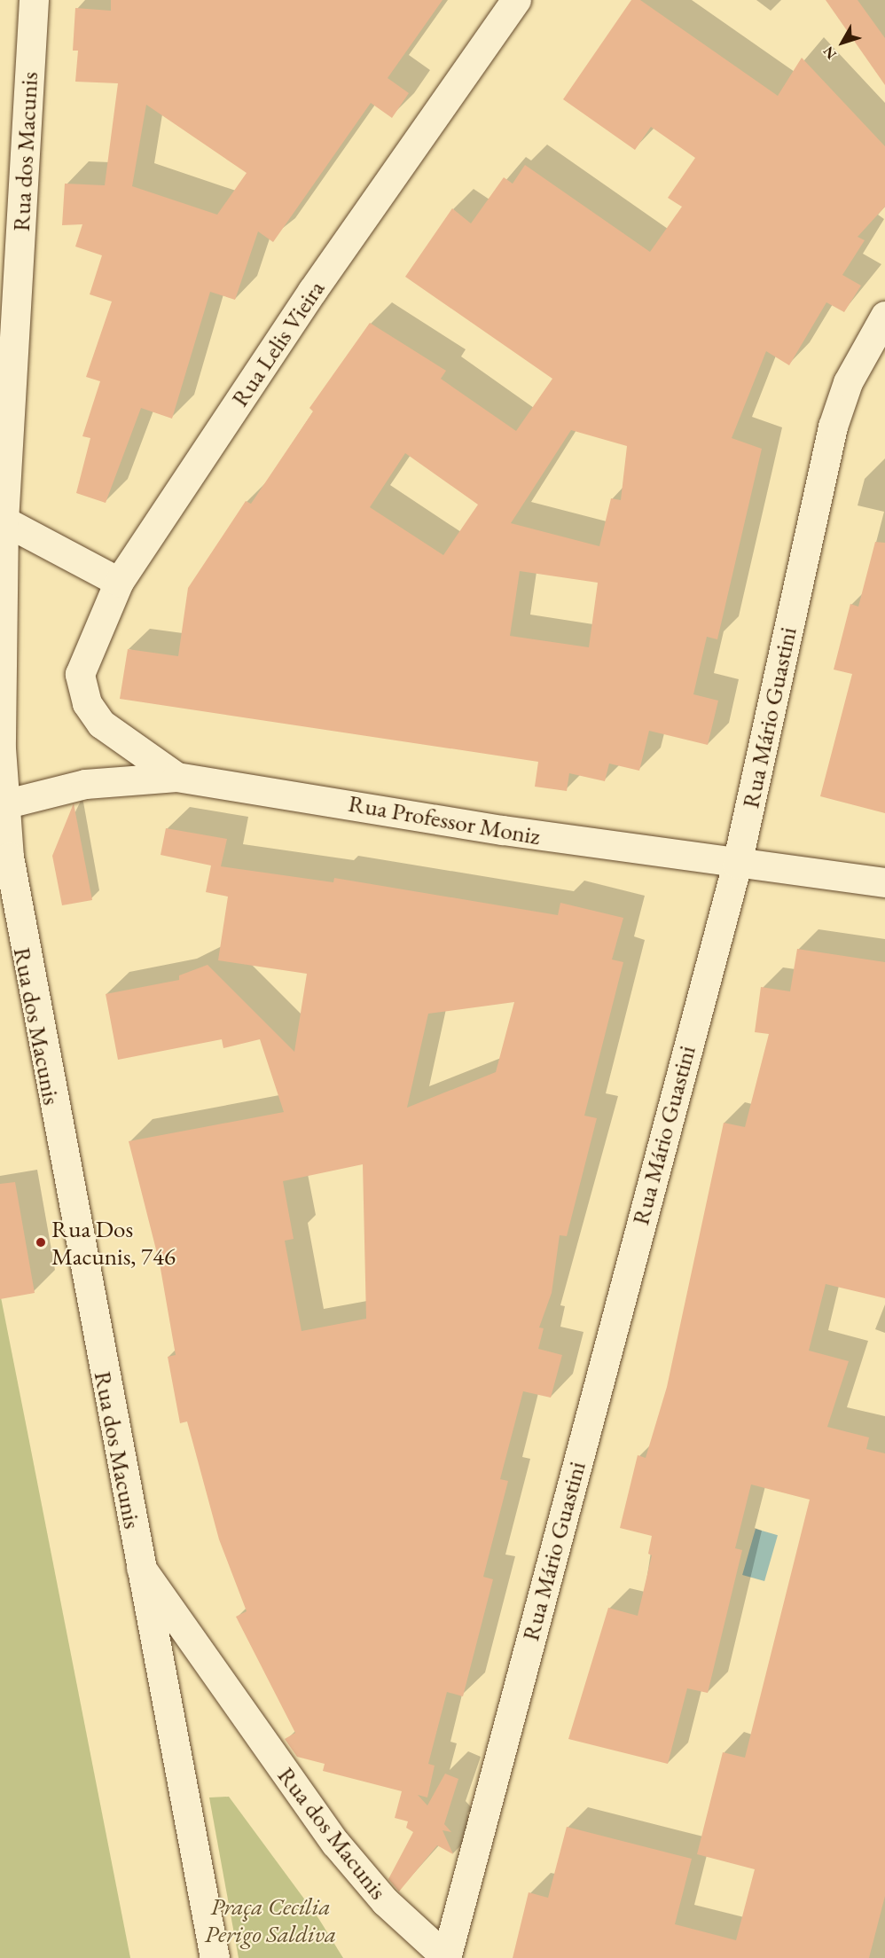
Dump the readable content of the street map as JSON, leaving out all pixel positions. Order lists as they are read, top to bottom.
{
  "streets": {
    "street": [
      "Rua dos Macunis",
      "Rua Lelis Vieira",
      "Rua Mário Guastini",
      "Rua Professor Moniz"
    ]
  },
  "crossings": [
    ["Rua dos Macunis", "Rua Mário Guastini"],
    ["Rua dos Macunis", "Rua Professor Moniz"],
    ["Rua Lelis Vieira", "Rua Professor Moniz"],
    ["Rua Mário Guastini", "Rua Professor Moniz"]
  ],
  "parks": ["Praça Cecília Perigo Saldiva"],
  "places": ["Rua Dos Macunis, 746"],
  "north": "bottom left"
}
